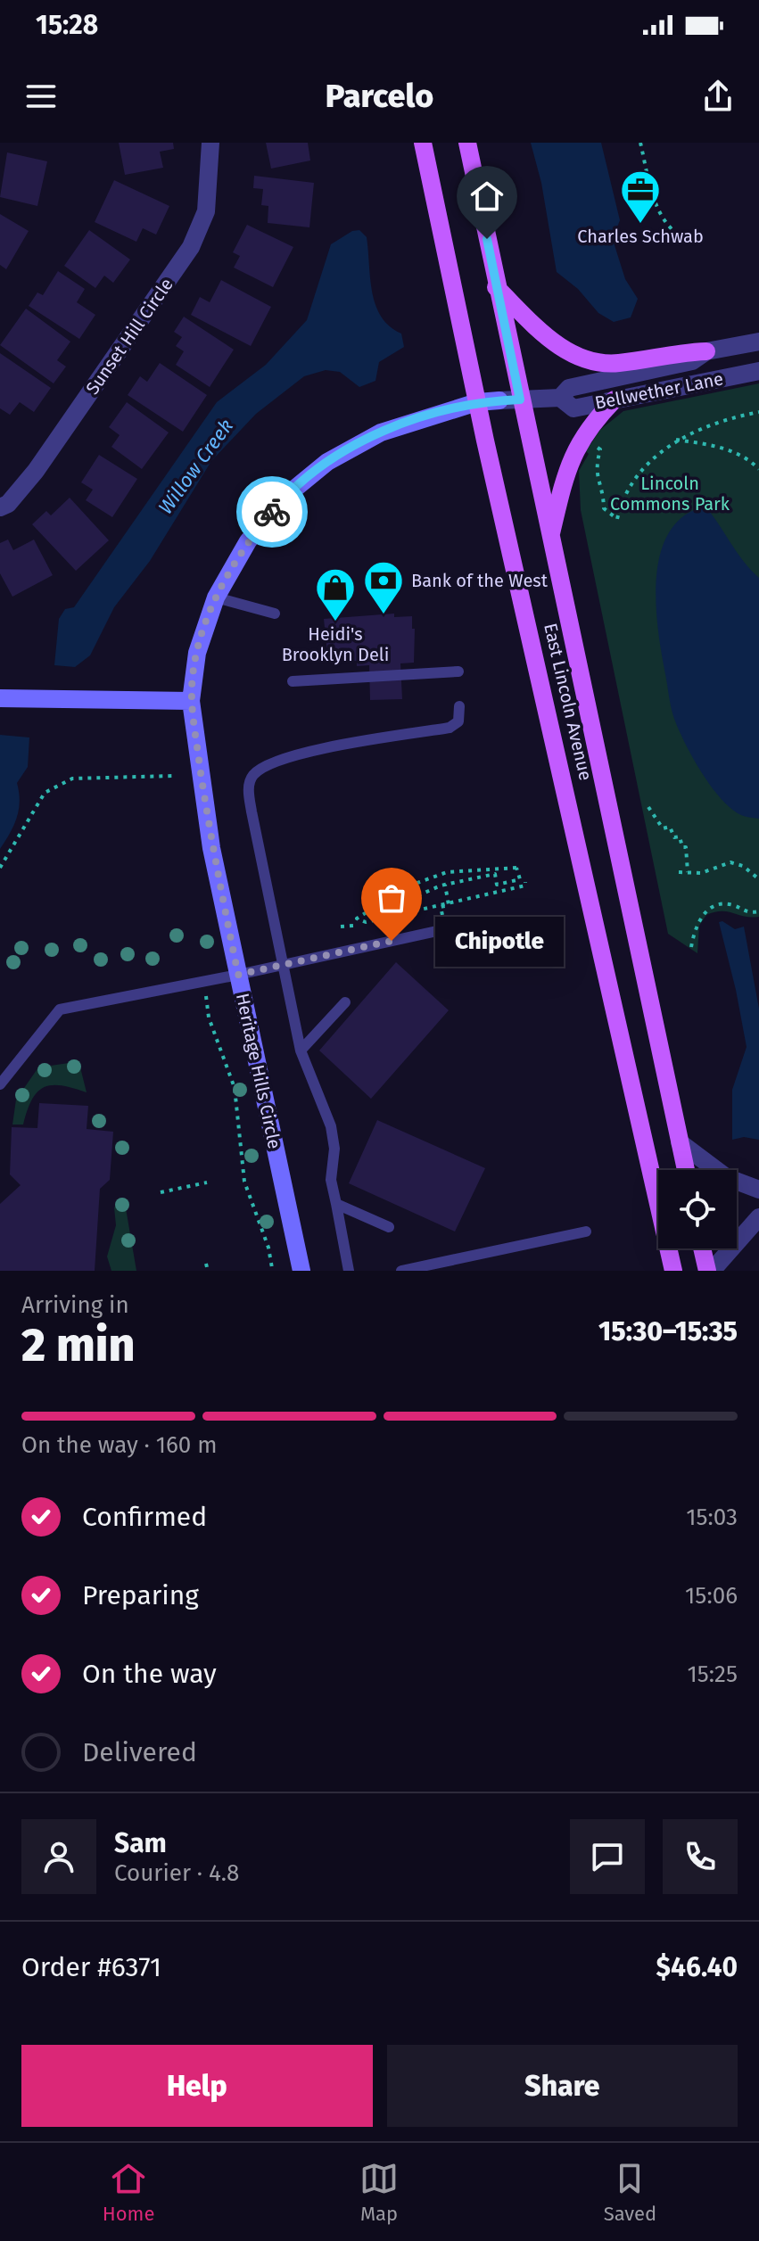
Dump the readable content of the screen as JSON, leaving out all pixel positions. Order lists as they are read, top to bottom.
{
  "streets": {
    "main road": ["East Lincoln Avenue"],
    "street": ["Sunset Hill Circle", "Bellwether Lane", "Heritage Hills Circle"]
  },
  "crossings": [
    ["East Lincoln Avenue", "Heritage Hills Circle"]
  ],
  "water": ["Willow Creek"],
  "parks": ["Lincoln Commons Park"],
  "places": {
    "office": ["Charles Schwab"],
    "bank": ["Bank of the West"],
    "shop": ["Heidi's Brooklyn Deli"],
    "other": ["Chipotle"]
  },
  "page": {
    "status": "15:28",
    "header": "Parcelo",
    "bubble": "Chipotle",
    "heading": ["2 min", "Arriving in", "15:30–15:35"],
    "panel": [
      "Sam",
      "Courier · 4.8",
      "Order #6371",
      "$46.40"
    ],
    "bar": "On the way · 160 m",
    "list": [
      ["Confirmed", "15:03"],
      ["Preparing", "15:06"],
      ["On the way", "15:25"],
      "Delivered"
    ],
    "buttons": ["Help", "Share"],
    "tabs": ["Home", "Map", "Saved"]
  }
}
